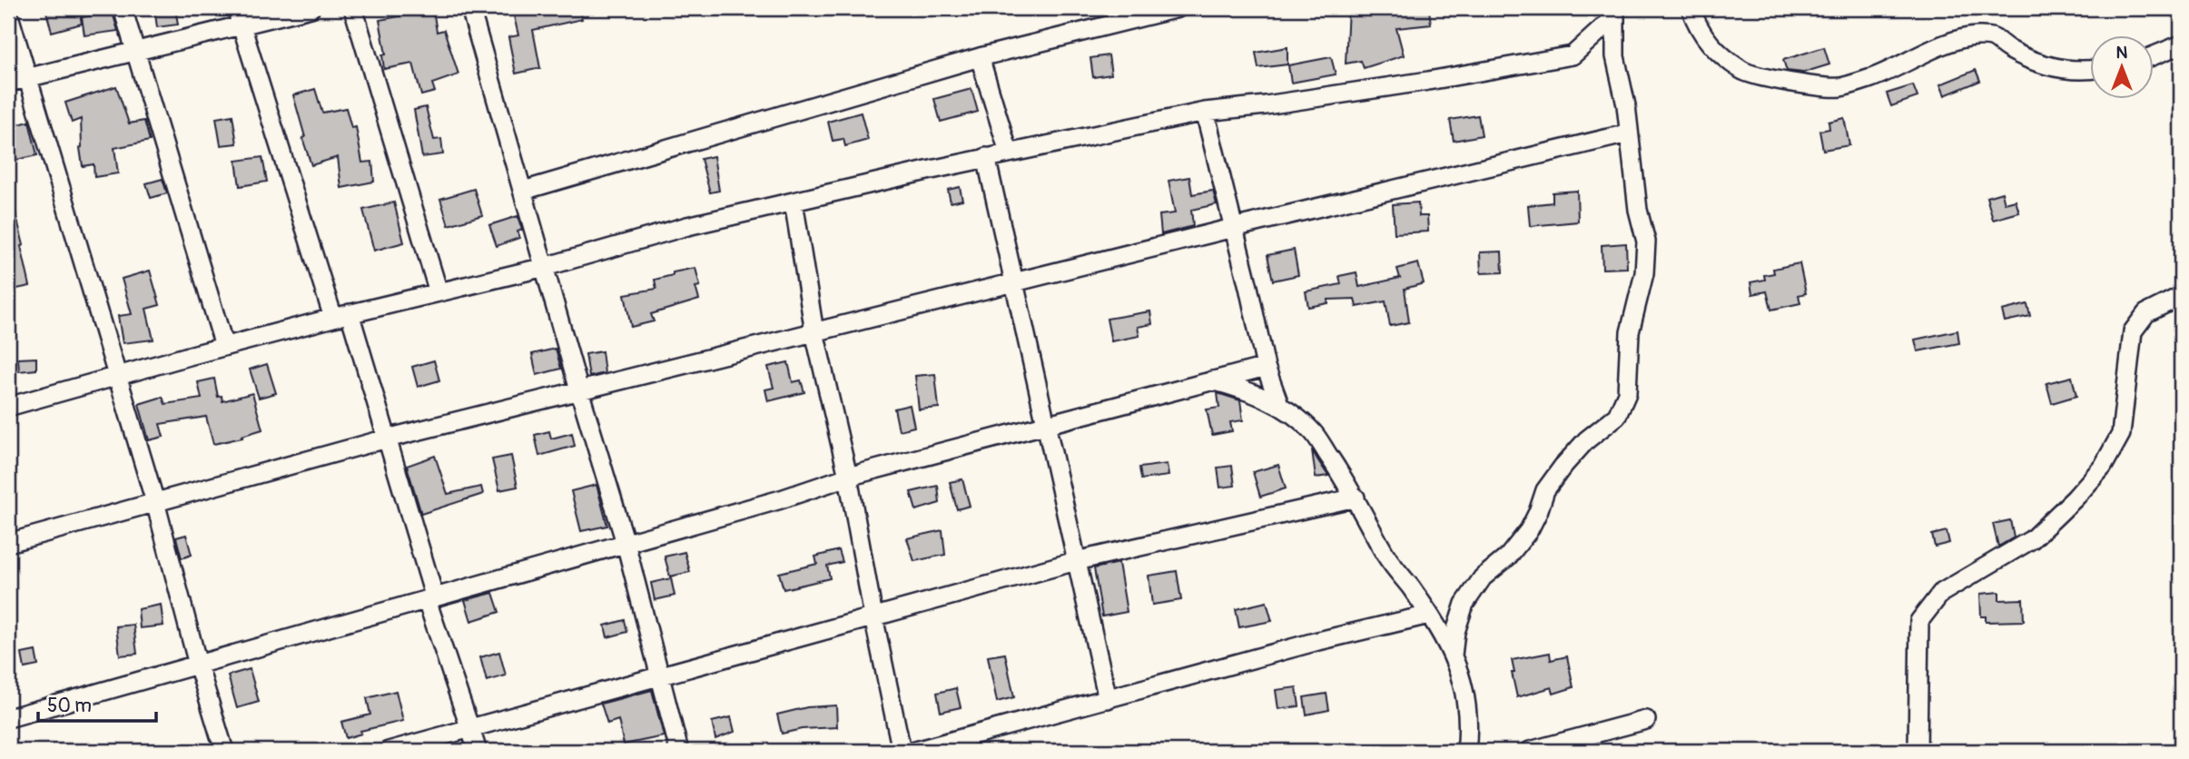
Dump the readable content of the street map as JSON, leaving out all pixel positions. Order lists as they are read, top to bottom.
{
  "scale_bar": "50 m",
  "north": "top"
}
